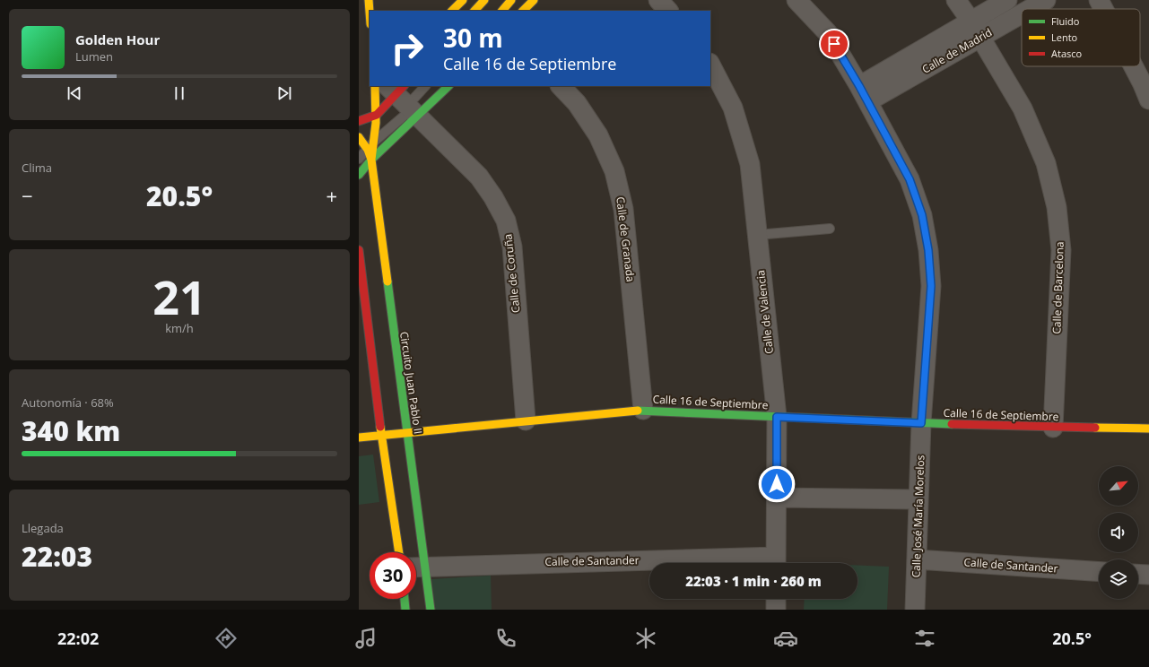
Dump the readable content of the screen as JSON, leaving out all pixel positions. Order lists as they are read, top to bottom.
{
  "streets": {
    "main road": ["Circuito Juan Pablo II", "Calle 16 de Septiembre"],
    "street": [
      "Calle de Madrid",
      "Calle de Granada",
      "Calle de Coruña",
      "Calle de Barcelona",
      "Calle de Valencia",
      "Calle José María Morelos",
      "Calle de Santander"
    ]
  },
  "crossings": [
    ["Calle de Madrid", "Calle de Barcelona"],
    ["Calle de Madrid", "Calle José María Morelos"],
    ["Calle de Granada", "Calle 16 de Septiembre"],
    ["Calle de Coruña", "Circuito Juan Pablo II"],
    ["Calle de Coruña", "Calle 16 de Septiembre"],
    ["Calle de Barcelona", "Calle 16 de Septiembre"],
    ["Calle de Valencia", "Calle 16 de Septiembre"],
    ["Circuito Juan Pablo II", "Calle 16 de Septiembre"],
    ["Circuito Juan Pablo II", "Calle de Santander"],
    ["Calle 16 de Septiembre", "Calle José María Morelos"],
    ["Calle José María Morelos", "Calle de Santander"]
  ],
  "legend": ["Fluido", "Lento", "Atasco"],
  "north": "top right",
  "page": {
    "turn": ["30 m", "Calle 16 de Septiembre"],
    "song": ["Golden Hour", "Lumen"],
    "tile": [
      "Clima",
      ["21", "km/h"],
      ["Autonomía · 68%", "340 km"],
      ["Llegada", "22:03"]
    ],
    "heat": ["−", "20.5°", "+"],
    "limit": "30",
    "trip": "22:03 · 1 min · 260 m",
    "tabs": ["22:02", "20.5°"]
  }
}
